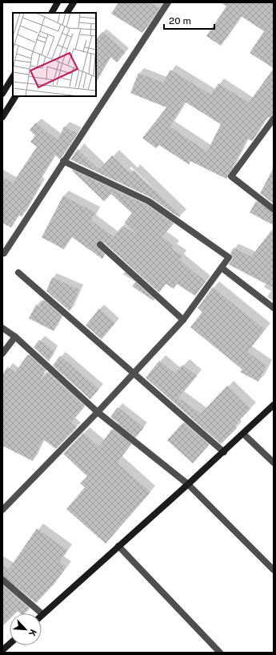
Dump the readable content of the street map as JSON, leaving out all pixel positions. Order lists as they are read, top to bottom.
{
  "scale_bar": "20 m",
  "north": "bottom right"
}
